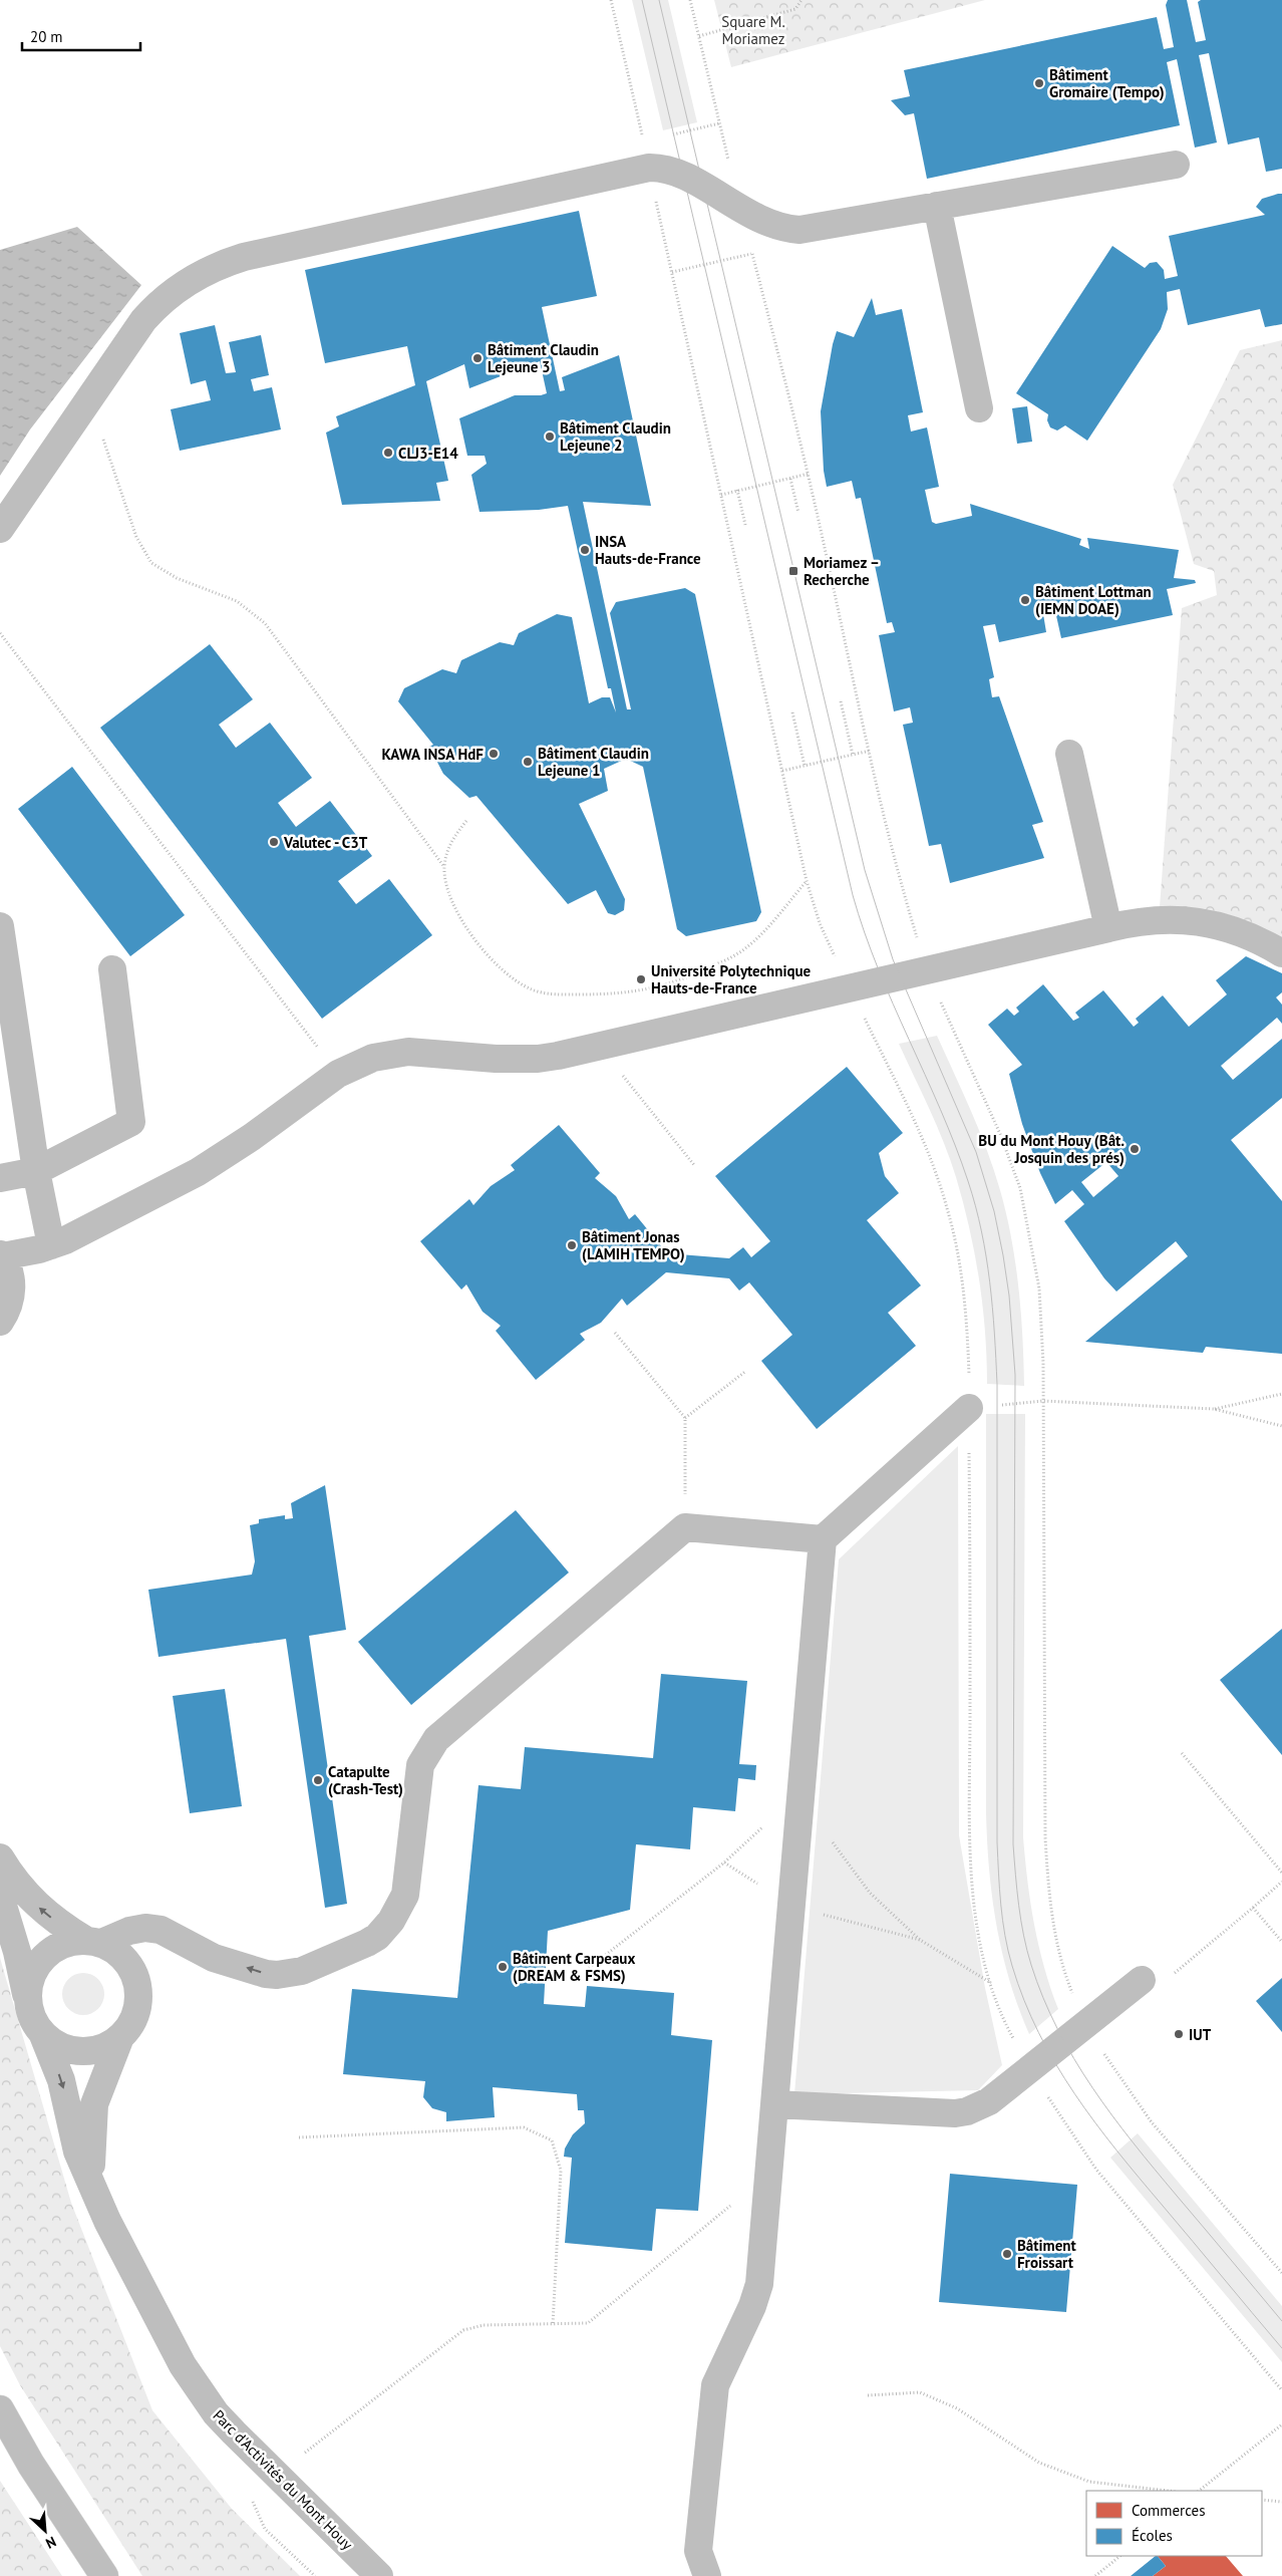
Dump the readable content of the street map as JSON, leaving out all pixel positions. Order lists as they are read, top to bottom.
{
  "streets": {
    "street": ["Parc d'Activités du Mont Houy"]
  },
  "parks": ["Square M. Moriamez"],
  "places": {
    "other": [
      "Bâtiment Gromaire (Tempo)",
      "Bâtiment Claudin Lejeune 3",
      "Bâtiment Claudin Lejeune 2",
      "CLJ3-E14",
      "INSA Hauts-de-France",
      "Bâtiment Lottman (IEMN DOAE)",
      "KAWA INSA HdF",
      "Bâtiment Claudin Lejeune 1",
      "Valutec - C3T",
      "Université Polytechnique Hauts-de-France",
      "BU du Mont Houy (Bât. Josquin des prés)",
      "Bâtiment Jonas (LAMIH TEMPO)",
      "Catapulte (Crash-Test)",
      "Bâtiment Carpeaux (DREAM & FSMS)",
      "IUT",
      "Bâtiment Froissart"
    ],
    "transit": ["Moriamez – Recherche"]
  },
  "legend": ["Commerces", "Écoles"],
  "scale_bar": "20 m",
  "north": "bottom right"
}
